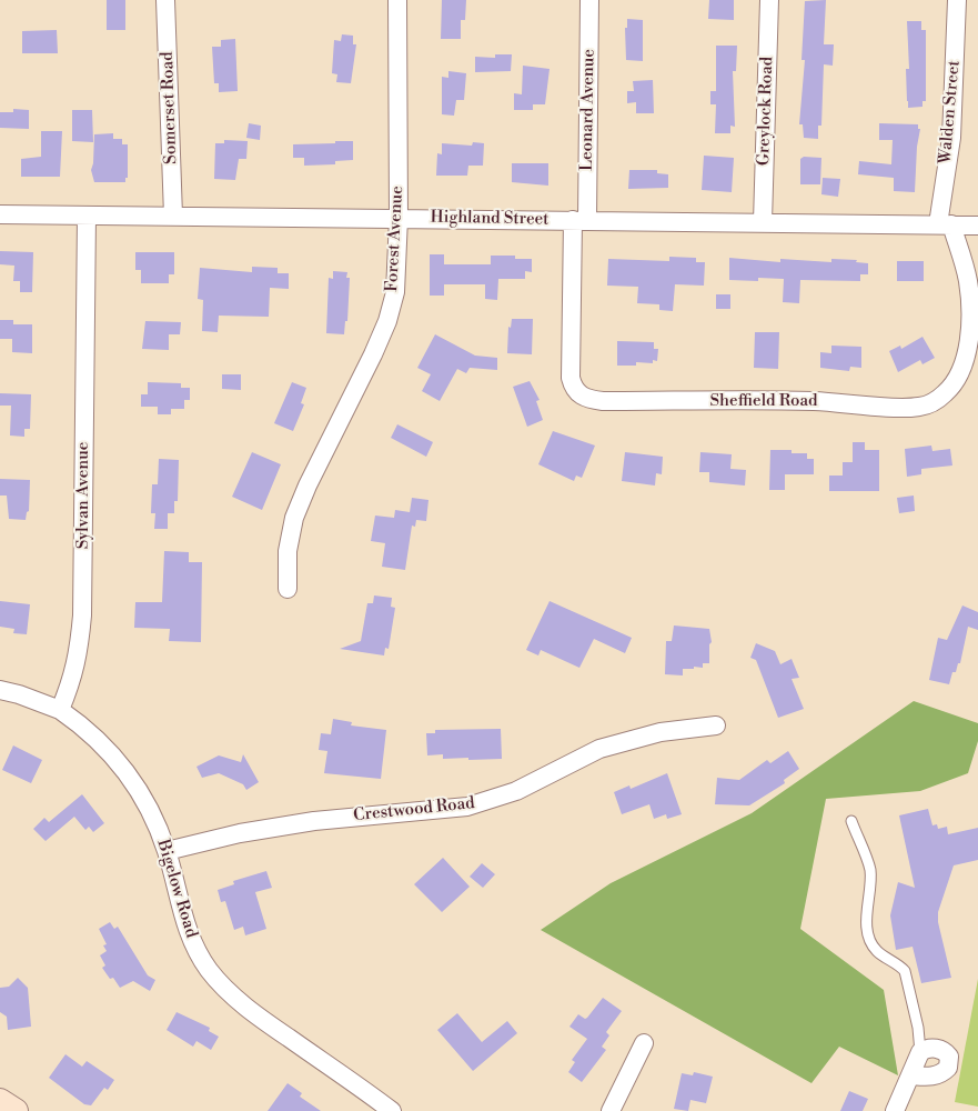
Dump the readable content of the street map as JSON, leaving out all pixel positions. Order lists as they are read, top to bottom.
{
  "streets": {
    "street": [
      "Somerset Road",
      "Leonard Avenue",
      "Greylock Road",
      "Walden Street",
      "Highland Street",
      "Forest Avenue",
      "Sheffield Road",
      "Sylvan Avenue",
      "Crestwood Road",
      "Bigelow Road"
    ]
  },
  "crossings": [
    ["Somerset Road", "Highland Street"],
    ["Leonard Avenue", "Highland Street"],
    ["Leonard Avenue", "Sheffield Road"],
    ["Greylock Road", "Highland Street"],
    ["Walden Street", "Highland Street"],
    ["Walden Street", "Sheffield Road"],
    ["Highland Street", "Forest Avenue"],
    ["Highland Street", "Sheffield Road"],
    ["Highland Street", "Sylvan Avenue"],
    ["Sylvan Avenue", "Bigelow Road"],
    ["Crestwood Road", "Bigelow Road"]
  ]
}
